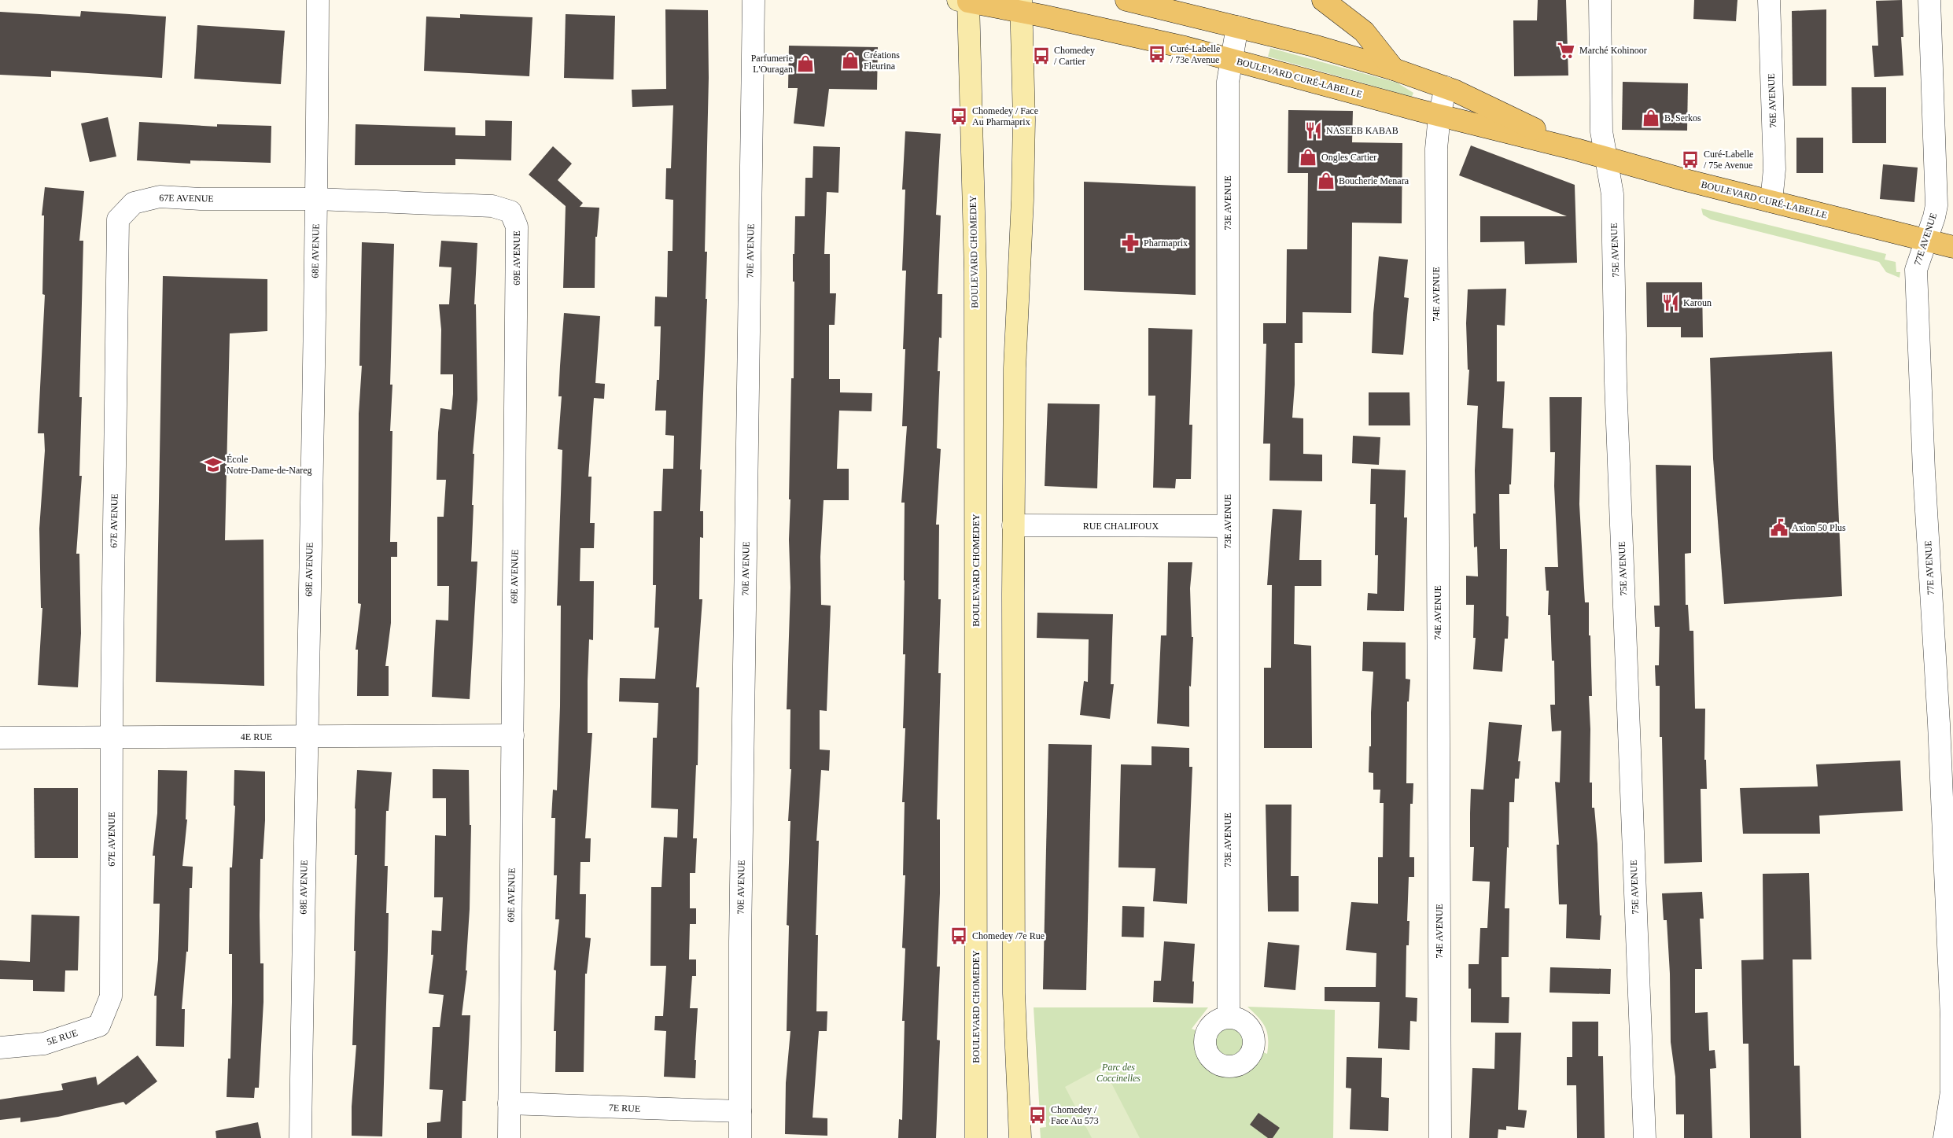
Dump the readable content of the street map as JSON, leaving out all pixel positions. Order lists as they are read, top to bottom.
{
  "streets": {
    "main road": ["BOULEVARD CURÉ-LABELLE"],
    "street": [
      "76E AVENUE",
      "67E AVENUE",
      "73E AVENUE",
      "77E AVENUE",
      "75E AVENUE",
      "68E AVENUE",
      "70E AVENUE",
      "BOULEVARD CHOMEDEY",
      "69E AVENUE",
      "74E AVENUE",
      "RUE CHALIFOUX",
      "4E RUE",
      "5E RUE",
      "7E RUE"
    ]
  },
  "crossings": [
    ["BOULEVARD CURÉ-LABELLE", "76E AVENUE"],
    ["BOULEVARD CURÉ-LABELLE", "73E AVENUE"],
    ["BOULEVARD CURÉ-LABELLE", "77E AVENUE"],
    ["BOULEVARD CURÉ-LABELLE", "75E AVENUE"],
    ["BOULEVARD CURÉ-LABELLE", "BOULEVARD CHOMEDEY"],
    ["BOULEVARD CURÉ-LABELLE", "74E AVENUE"],
    ["67E AVENUE", "68E AVENUE"],
    ["67E AVENUE", "69E AVENUE"],
    ["67E AVENUE", "4E RUE"],
    ["67E AVENUE", "5E RUE"],
    ["73E AVENUE", "RUE CHALIFOUX"],
    ["68E AVENUE", "69E AVENUE"],
    ["68E AVENUE", "4E RUE"],
    ["70E AVENUE", "7E RUE"],
    ["69E AVENUE", "4E RUE"],
    ["69E AVENUE", "7E RUE"]
  ],
  "parks": ["Parc des Coccinelles"],
  "places": {
    "supermarket": ["Marché Kohinoor"],
    "bus stop": [
      "Curé-Labelle / 73e Avenue",
      "Chomedey / Cartier",
      "Chomedey / Face Au Pharmaprix",
      "Curé-Labelle / 75e Avenue",
      "Chomedey /7e Rue",
      "Chomedey / Face Au 573"
    ],
    "shop": [
      "Créations Fleurina",
      "Parfumerie L'Ouragan",
      "B. Serkos",
      "Ongles Cartier",
      "Boucherie Menara"
    ],
    "restaurant": ["NASEEB KABAB", "Karoun"],
    "pharmacy": ["Pharmaprix"],
    "school or university": ["École Notre-Dame-de-Nareg"],
    "public building": ["Axion 50 Plus"]
  }
}
